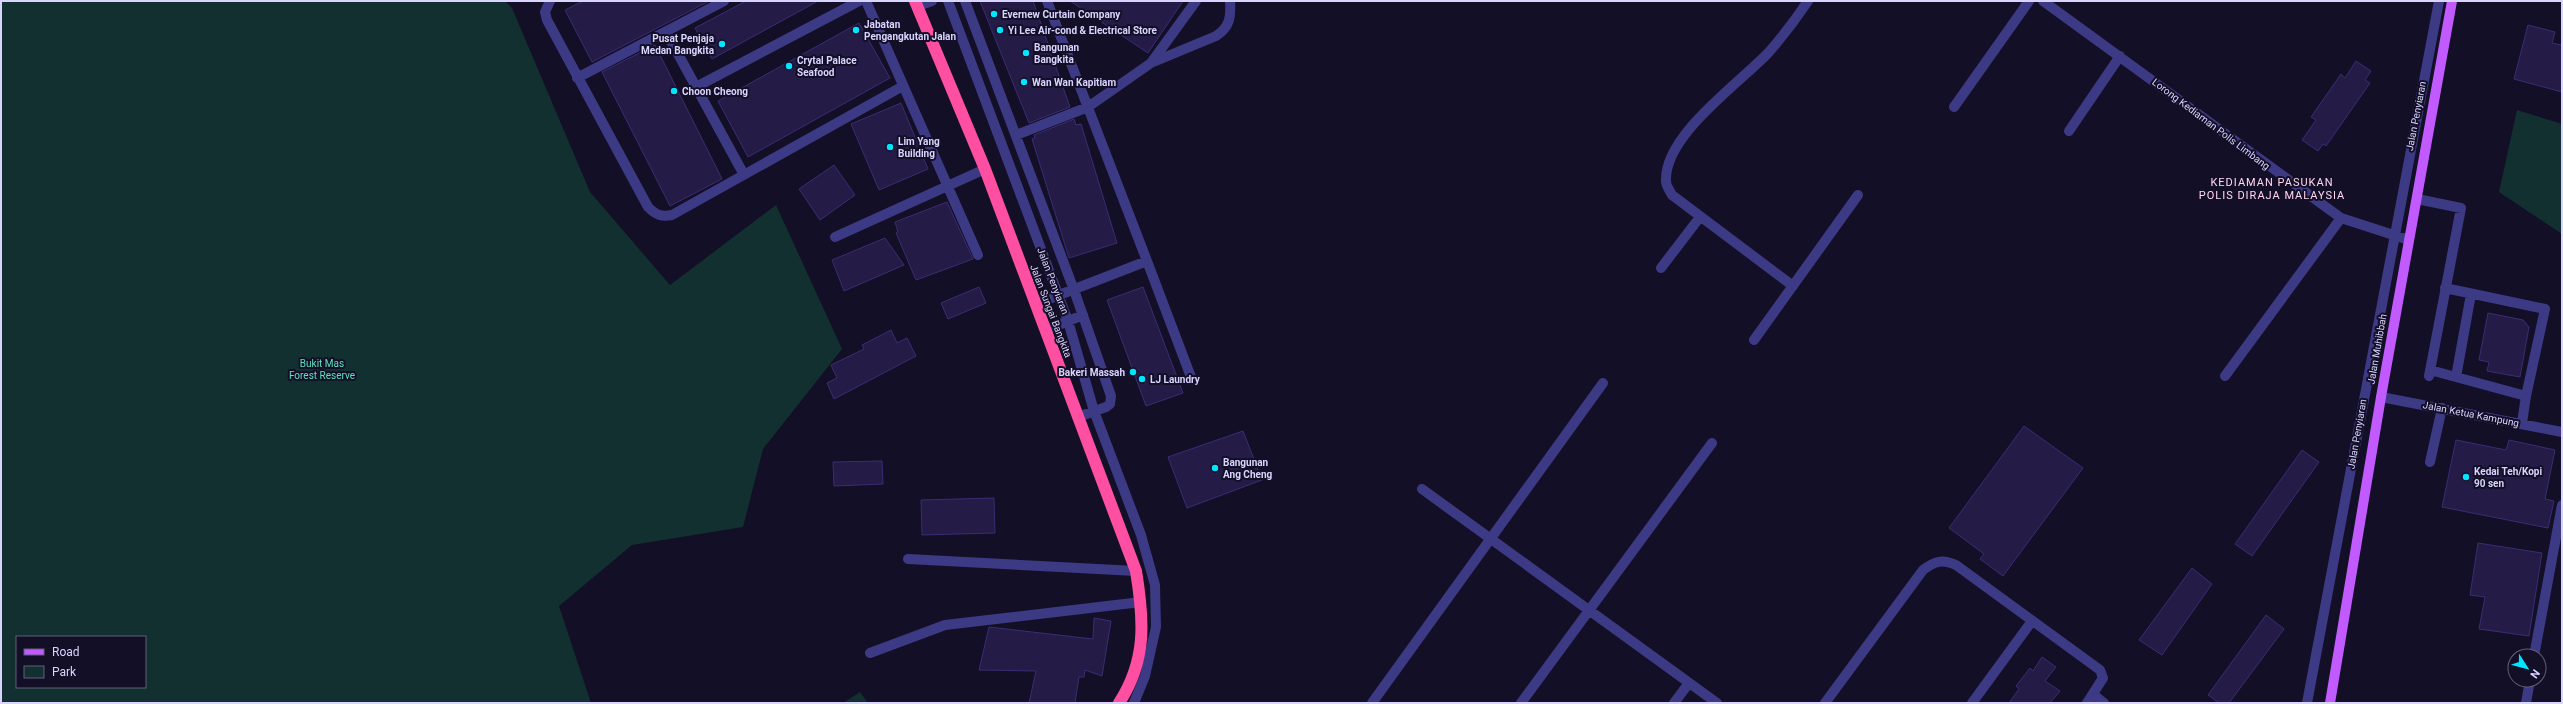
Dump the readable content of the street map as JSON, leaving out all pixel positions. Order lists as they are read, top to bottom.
{
  "streets": {
    "highway": ["Jalan Sungai Bangkita"],
    "main road": ["Jalan Muhibbah"],
    "street": ["Jalan Penyiaran", "Lorong Kediaman Polis Limbang", "Jalan Ketua Kampung"]
  },
  "crossings": [
    ["Jalan Penyiaran", "Lorong Kediaman Polis Limbang"],
    ["Lorong Kediaman Polis Limbang", "Jalan Muhibbah"],
    ["Jalan Muhibbah", "Jalan Ketua Kampung"]
  ],
  "districts": ["KEDIAMAN PASUKAN POLIS DIRAJA MALAYSIA"],
  "parks": ["Bukit Mas Forest Reserve"],
  "places": [
    "Evernew Curtain Company",
    "Jabatan Pengangkutan Jalan",
    "Yi Lee Air-cond & Electrical Store",
    "Pusat Penjaja Medan Bangkita",
    "Bangunan Bangkita",
    "Crytal Palace Seafood",
    "Wan Wan Kapitiam",
    "Choon Cheong",
    "Lim Yang Building",
    "Bakeri Massah",
    "LJ Laundry",
    "Bangunan Ang Cheng",
    "Kedai Teh/Kopi 90 sen"
  ],
  "legend": ["Road", "Park"],
  "north": "bottom right"
}
